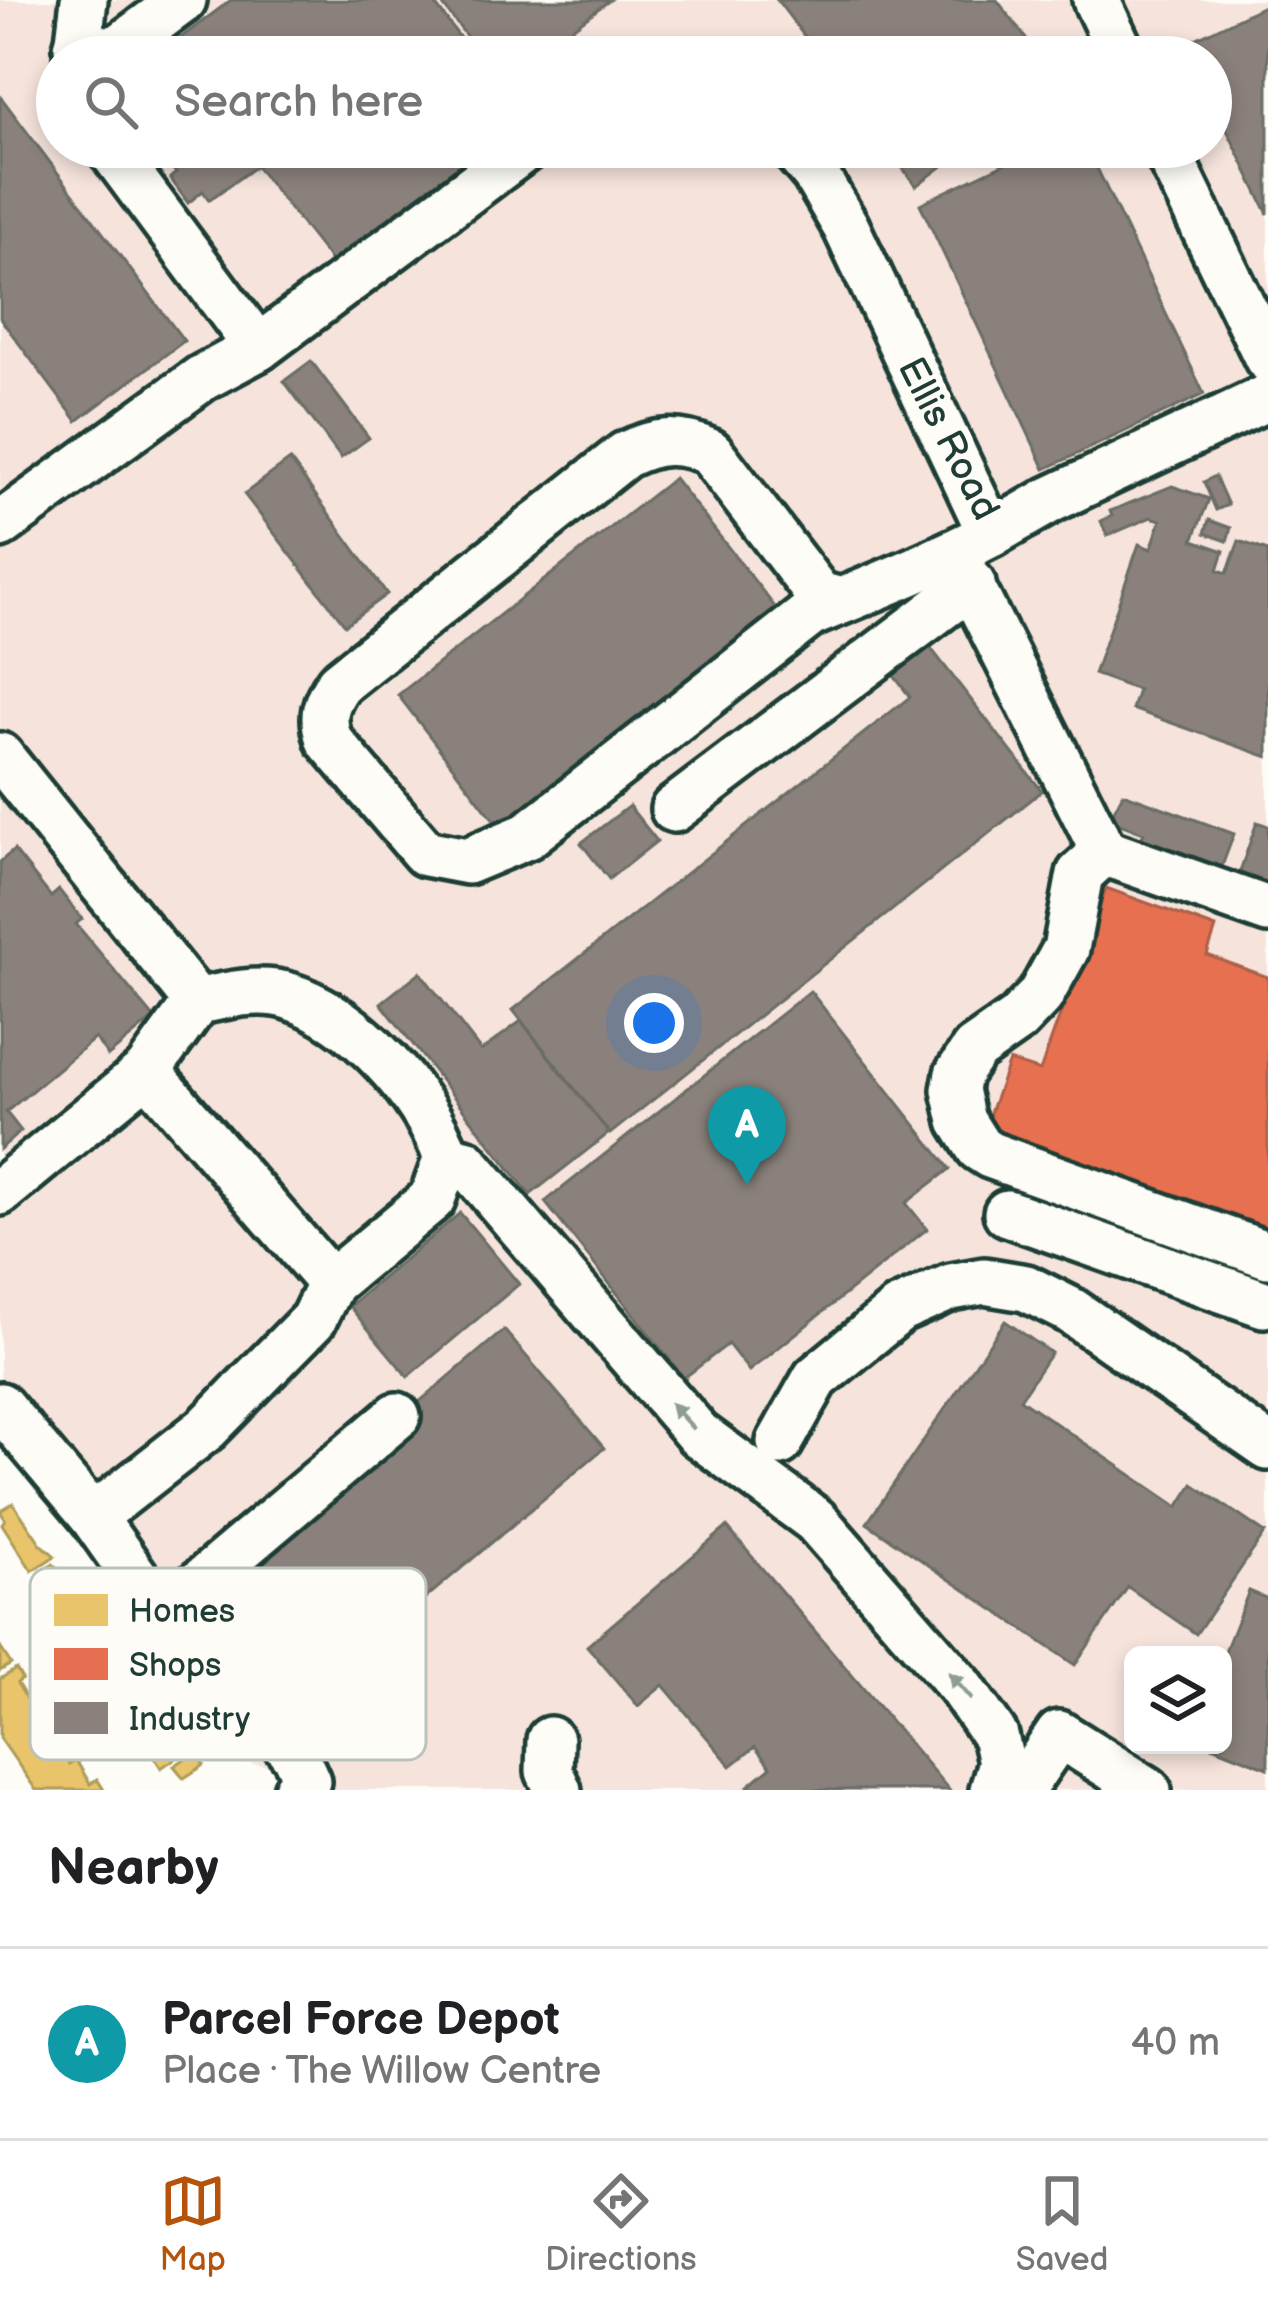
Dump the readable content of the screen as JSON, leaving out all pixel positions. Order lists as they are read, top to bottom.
{
  "streets": {
    "street": ["Ellis Road"]
  },
  "legend": ["Homes", "Shops", "Industry"],
  "page": {
    "search": "Search here",
    "pins": "A",
    "heading": "Nearby",
    "list": [
      {
        "mark": "A",
        "name": "Parcel Force Depot",
        "note": "Place · The Willow Centre",
        "value": "40 m"
      }
    ],
    "nav": ["Map", "Directions", "Saved"]
  }
}
